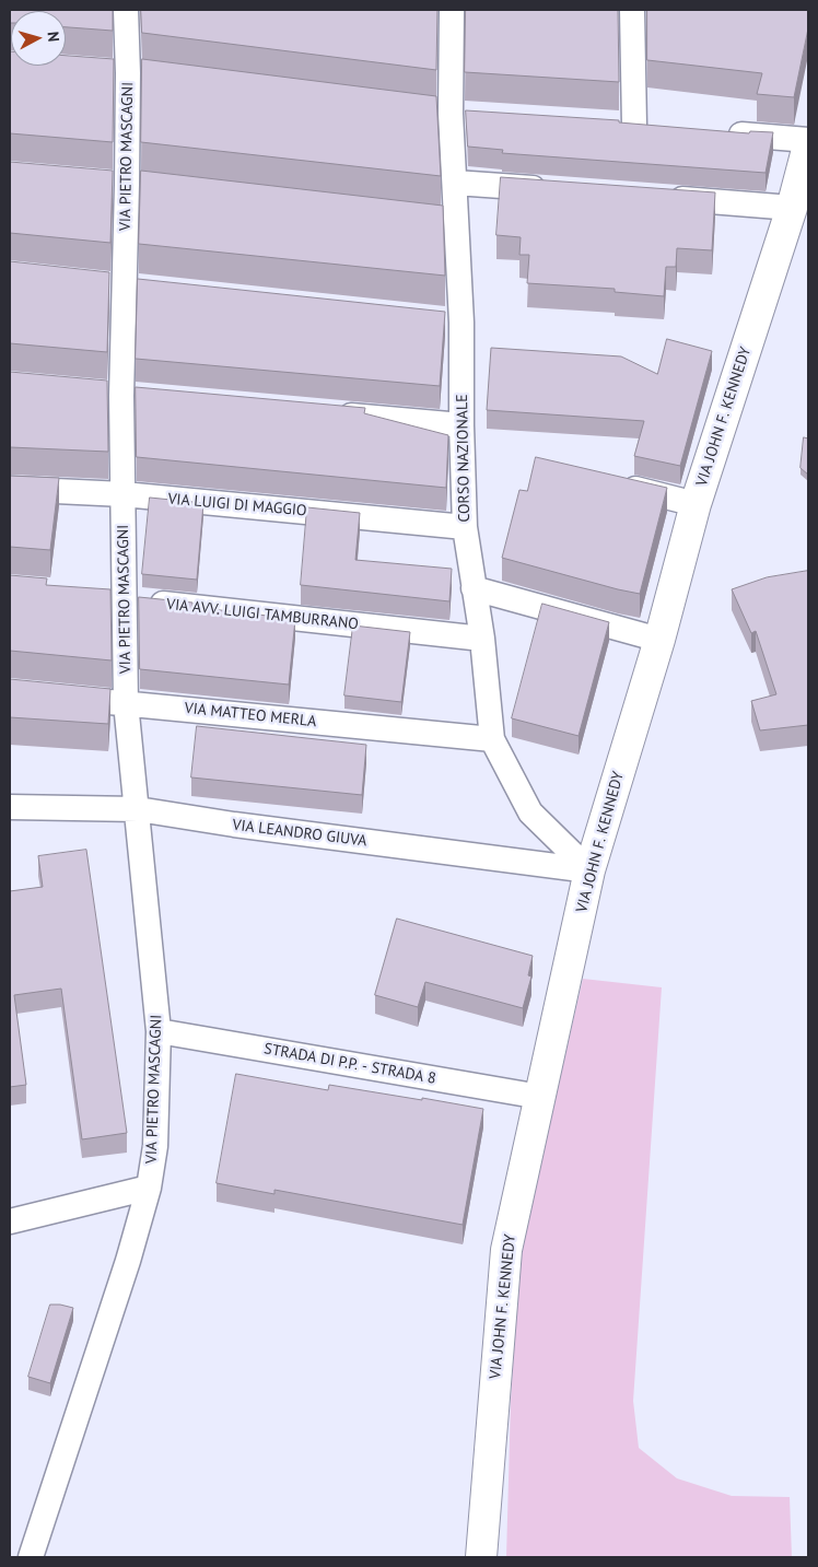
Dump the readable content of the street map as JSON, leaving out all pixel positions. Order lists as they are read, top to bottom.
{
  "streets": {
    "main road": ["VIA JOHN F. KENNEDY"],
    "street": [
      "VIA PIETRO MASCAGNI",
      "CORSO NAZIONALE",
      "VIA LUIGI DI MAGGIO",
      "VIA AVV. LUIGI TAMBURRANO",
      "VIA MATTEO MERLA",
      "VIA LEANDRO GIUVA",
      "STRADA DI P.P. - STRADA 8"
    ]
  },
  "crossings": [
    ["VIA PIETRO MASCAGNI", "VIA LUIGI DI MAGGIO"],
    ["VIA PIETRO MASCAGNI", "VIA AVV. LUIGI TAMBURRANO"],
    ["VIA PIETRO MASCAGNI", "VIA MATTEO MERLA"],
    ["VIA PIETRO MASCAGNI", "VIA LEANDRO GIUVA"],
    ["VIA PIETRO MASCAGNI", "STRADA DI P.P. - STRADA 8"],
    ["VIA JOHN F. KENNEDY", "CORSO NAZIONALE"],
    ["VIA JOHN F. KENNEDY", "VIA LEANDRO GIUVA"],
    ["VIA JOHN F. KENNEDY", "STRADA DI P.P. - STRADA 8"],
    ["CORSO NAZIONALE", "VIA LUIGI DI MAGGIO"],
    ["CORSO NAZIONALE", "VIA AVV. LUIGI TAMBURRANO"],
    ["CORSO NAZIONALE", "VIA MATTEO MERLA"],
    ["CORSO NAZIONALE", "VIA LEANDRO GIUVA"]
  ],
  "north": "right"
}
